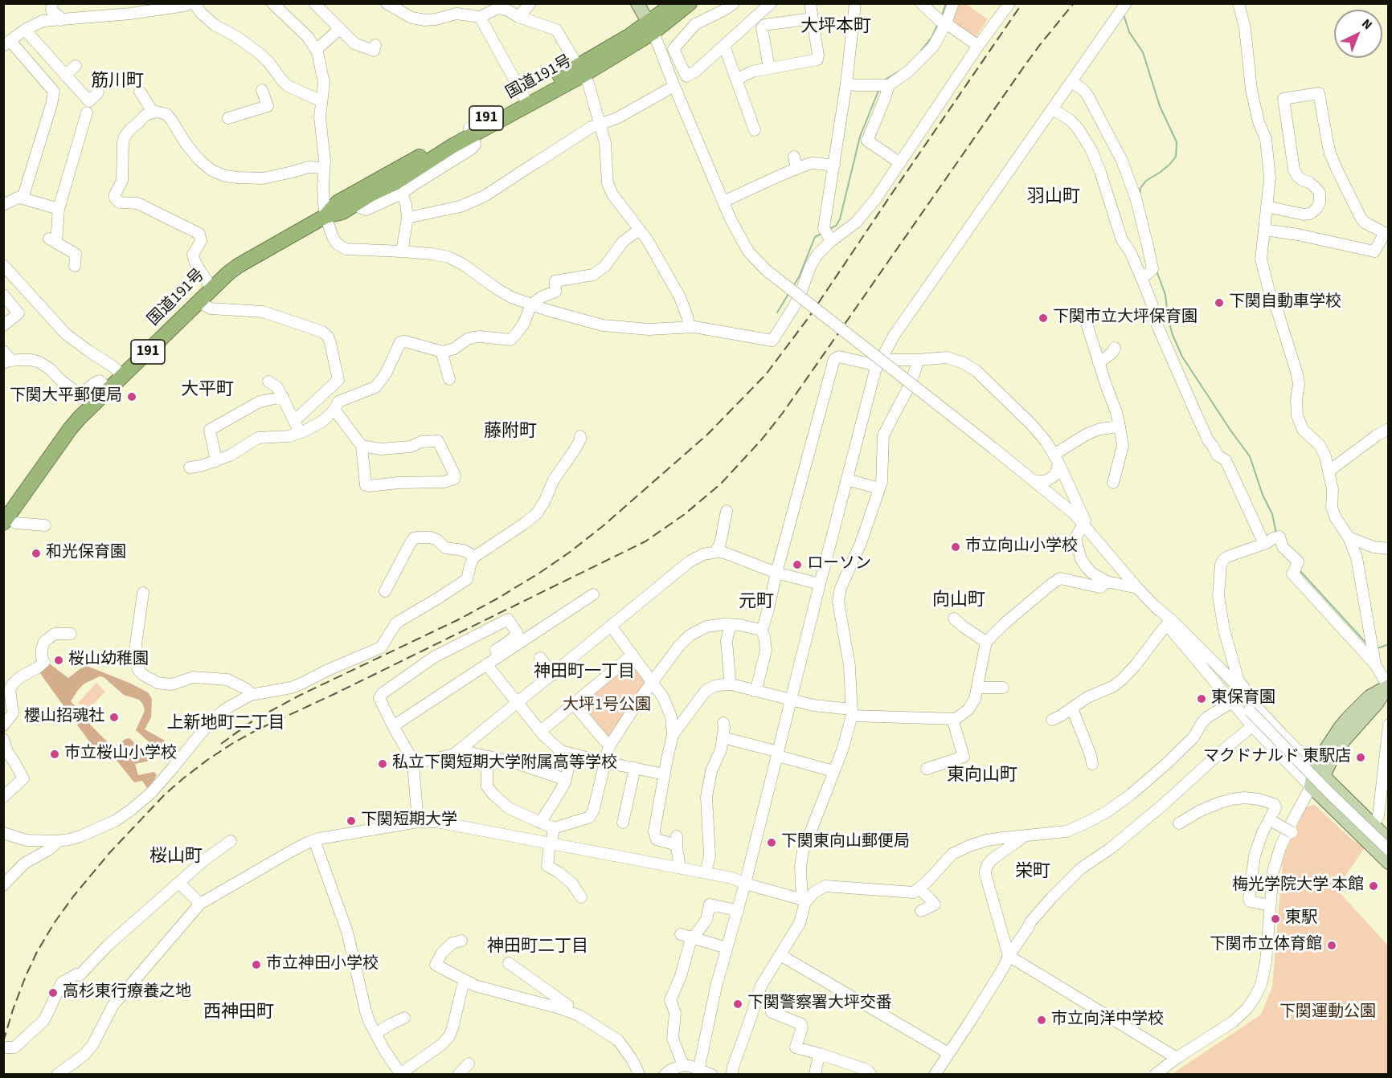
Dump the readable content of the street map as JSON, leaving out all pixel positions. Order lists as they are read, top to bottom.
{
  "streets": {
    "highway": ["国道191号", "191"]
  },
  "districts": [
    "大坪本町",
    "筋川町",
    "羽山町",
    "大平町",
    "藤附町",
    "向山町",
    "元町",
    "神田町一丁目",
    "上新地町二丁目",
    "東向山町",
    "桜山町",
    "栄町",
    "神田町二丁目",
    "西神田町"
  ],
  "parks": ["大坪1号公園", "下関運動公園"],
  "places": [
    "下関自動車学校",
    "下関市立大坪保育園",
    "下関大平郵便局",
    "市立向山小学校",
    "和光保育園",
    "ローソン",
    "桜山幼稚園",
    "東保育園",
    "櫻山招魂社",
    "市立桜山小学校",
    "マクドナルド 東駅店",
    "私立下関短期大学附属高等学校",
    "下関短期大学",
    "下関東向山郵便局",
    "梅光学院大学 本館",
    "東駅",
    "下関市立体育館",
    "市立神田小学校",
    "高杉東行療養之地",
    "下関警察署大坪交番",
    "市立向洋中学校"
  ],
  "north": "top right"
}
